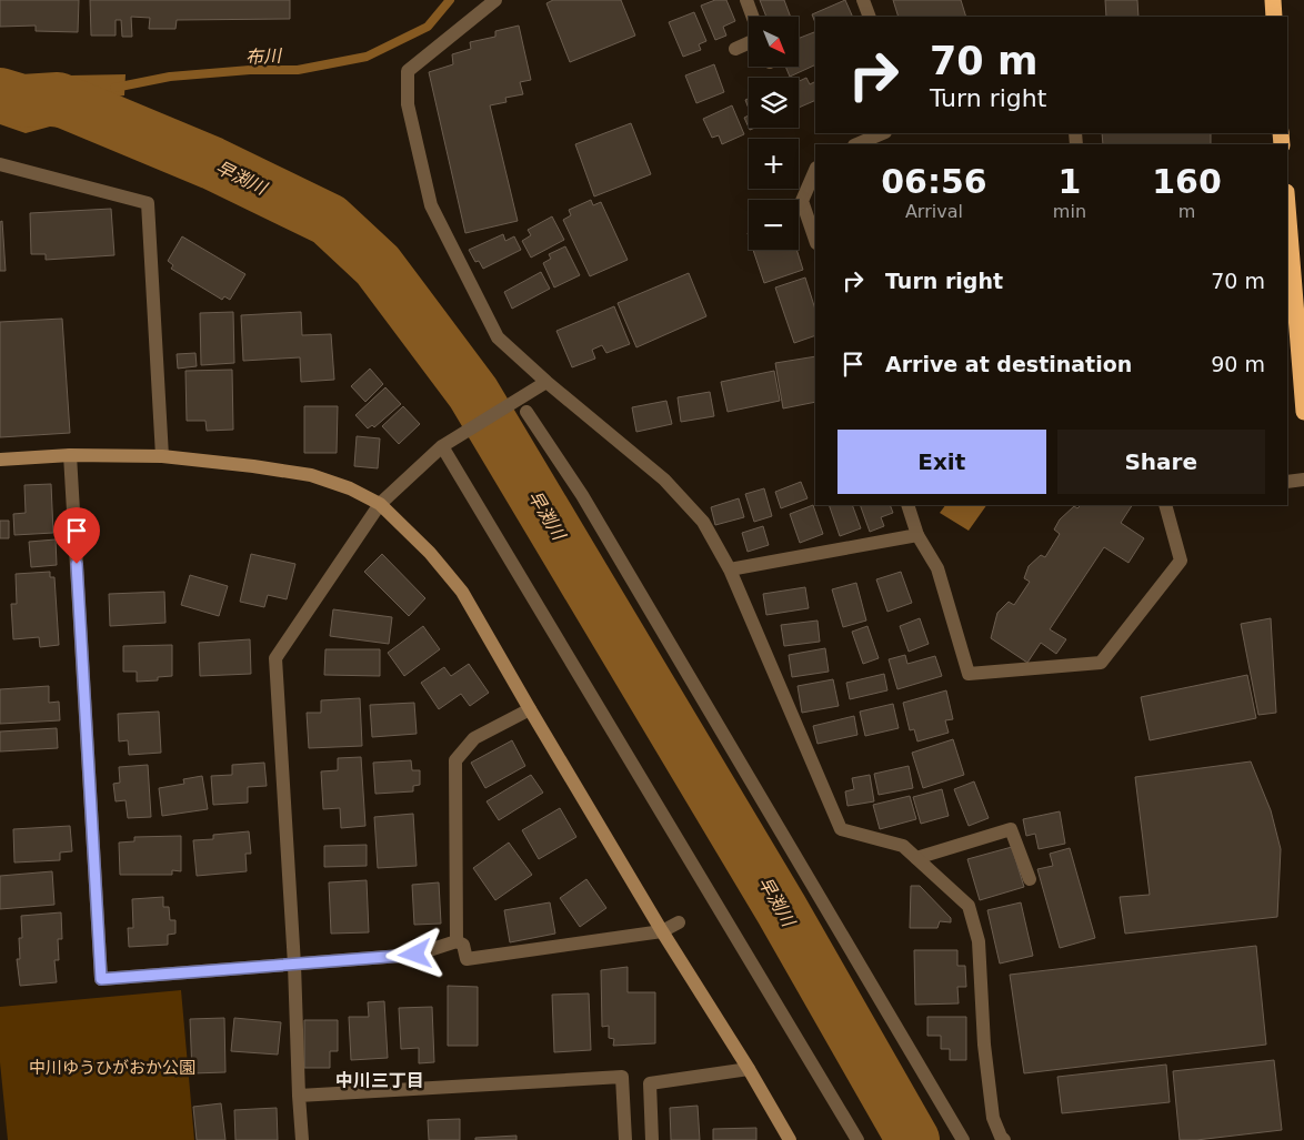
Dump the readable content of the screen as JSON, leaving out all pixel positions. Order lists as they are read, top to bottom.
{
  "districts": ["中川三丁目"],
  "water": ["布川", "早渕川"],
  "parks": ["中川ゆうひがおか公園"],
  "north": "bottom right",
  "page": {
    "map_buttons": ["+", "−"],
    "turn": ["70 m", "Turn right"],
    "eta": [
      "06:56",
      "Arrival",
      "1",
      "min",
      "160",
      "m"
    ],
    "list": [
      {
        "name": "Turn right",
        "value": "70 m"
      },
      {
        "name": "Arrive at destination",
        "value": "90 m"
      }
    ],
    "buttons": ["Exit", "Share"]
  }
}
